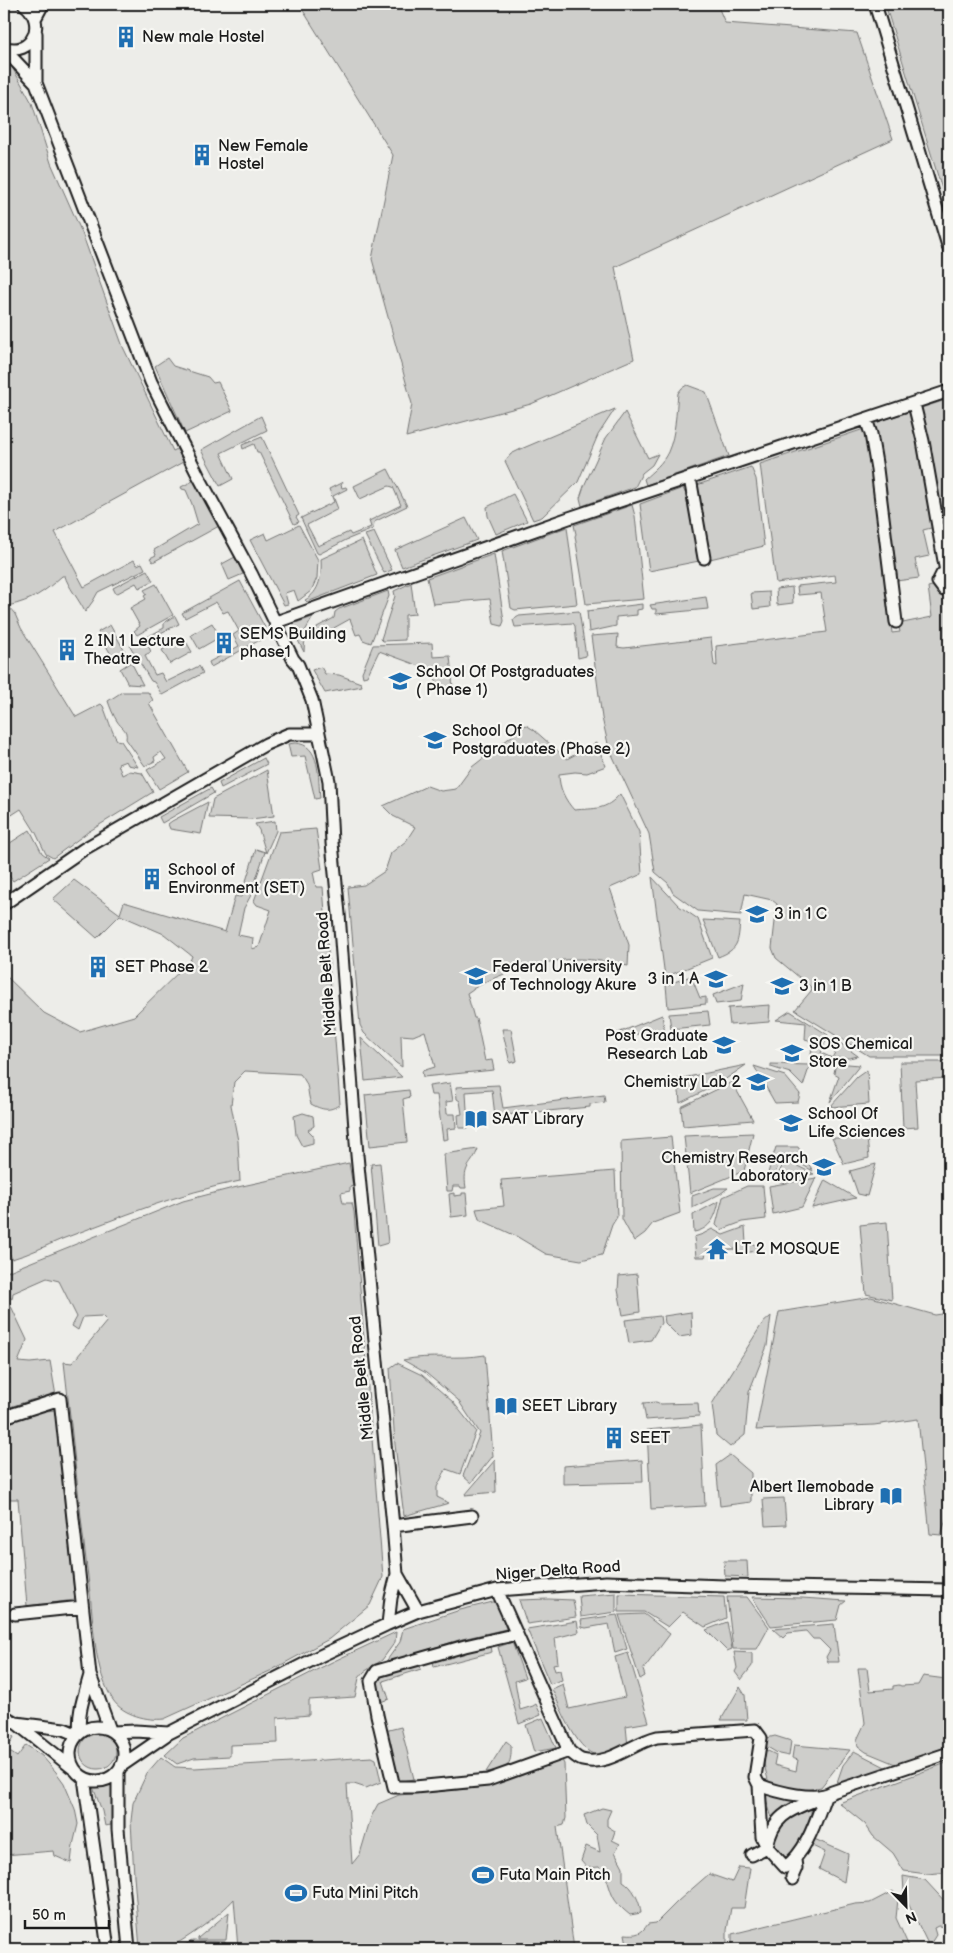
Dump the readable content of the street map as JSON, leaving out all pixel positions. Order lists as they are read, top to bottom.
{
  "streets": {
    "street": ["Middle Belt Road", "Niger Delta Road"]
  },
  "crossings": [
    ["Middle Belt Road", "Niger Delta Road"]
  ],
  "places": {
    "building": [
      "New male Hostel",
      "New Female Hostel",
      "SEMS Building phase1",
      "2 IN 1 Lecture Theatre",
      "School of Environment (SET)",
      "SET Phase 2",
      "SEET"
    ],
    "school or university": [
      "School Of Postgraduates ( Phase 1)",
      "School Of Postgraduates (Phase 2)",
      "3 in 1 C",
      "Federal University of Technology Akure",
      "3 in 1 A",
      "3 in 1 B",
      "Post Graduate Research Lab",
      "SOS Chemical Store",
      "Chemistry Lab 2",
      "School Of Life Sciences",
      "Chemistry Research Laboratory"
    ],
    "library": ["SAAT Library", "SEET Library", "Albert Ilemobade Library"],
    "temple": ["LT 2 MOSQUE"],
    "sports": ["Futa Main Pitch", "Futa Mini Pitch"]
  },
  "scale_bar": "50 m",
  "north": "bottom right"
}
